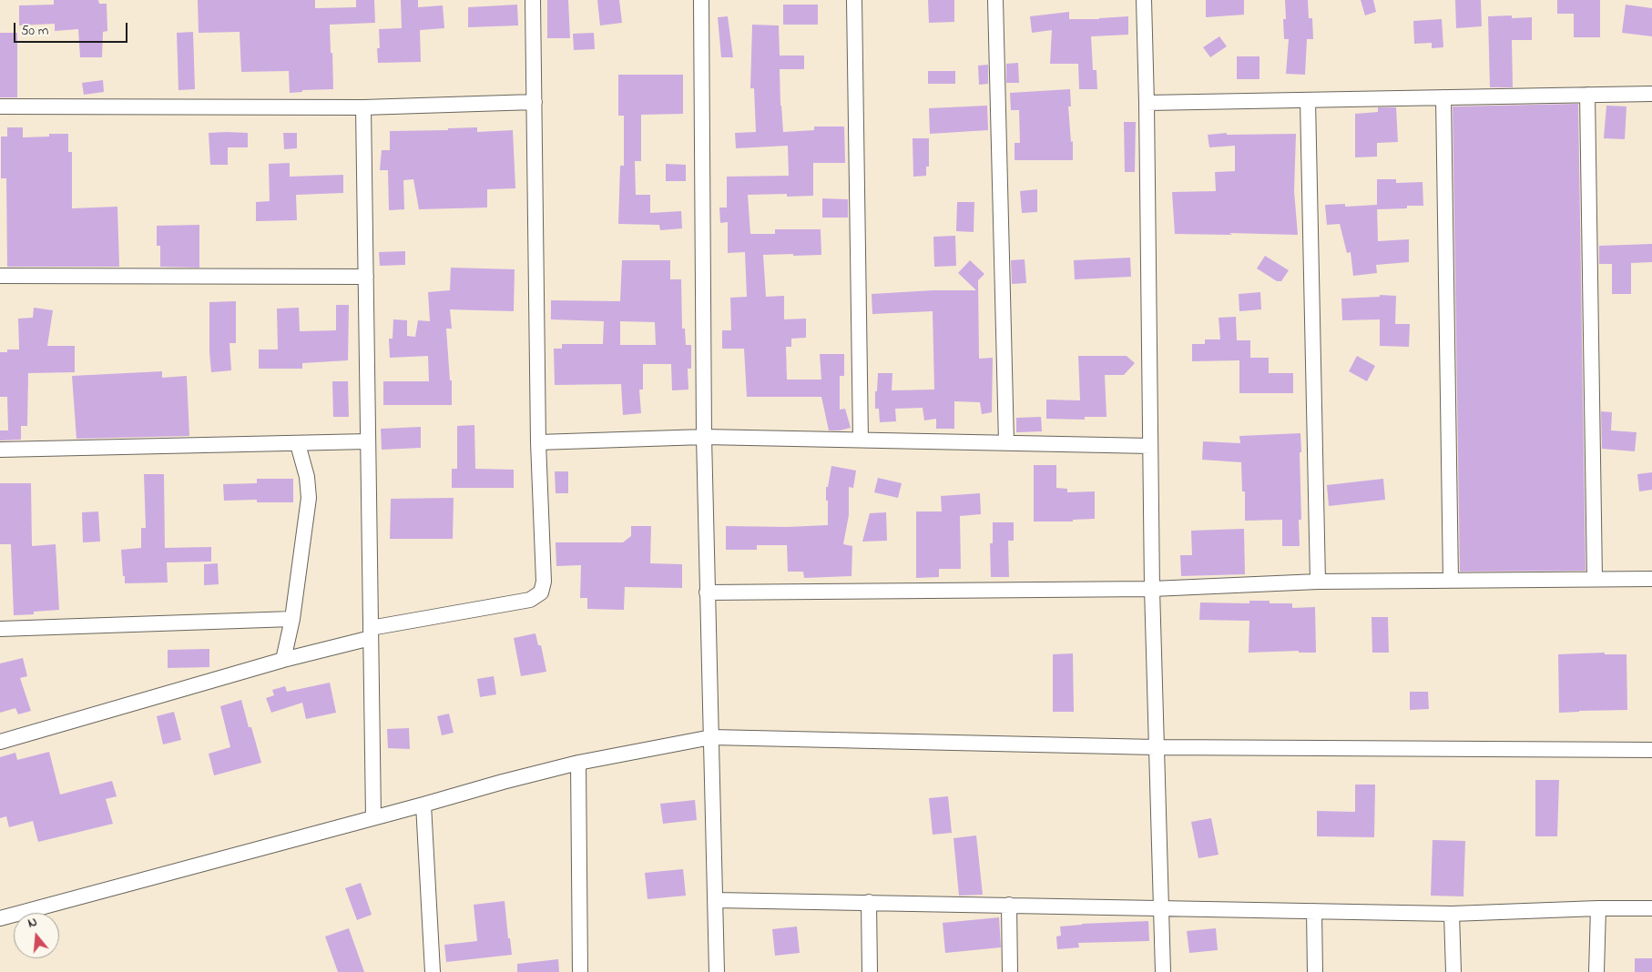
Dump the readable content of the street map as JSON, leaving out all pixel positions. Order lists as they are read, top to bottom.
{
  "scale_bar": "50 m",
  "north": "top"
}
